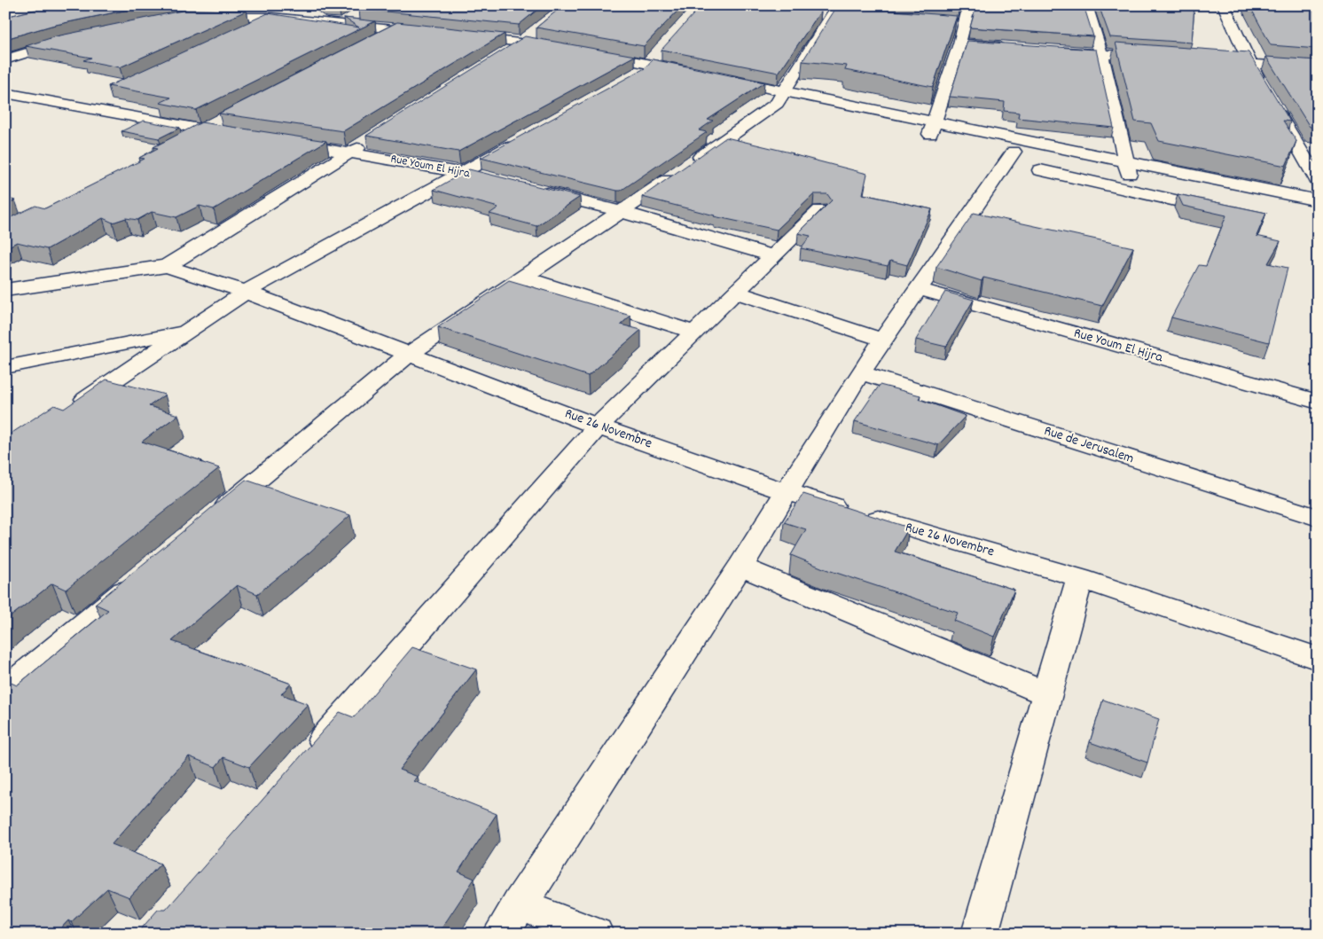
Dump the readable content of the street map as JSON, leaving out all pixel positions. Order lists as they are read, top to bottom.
{
  "streets": {
    "street": ["Rue Youm El Hijra", "Rue 26 Novembre", "Rue de Jerusalem"]
  }
}
